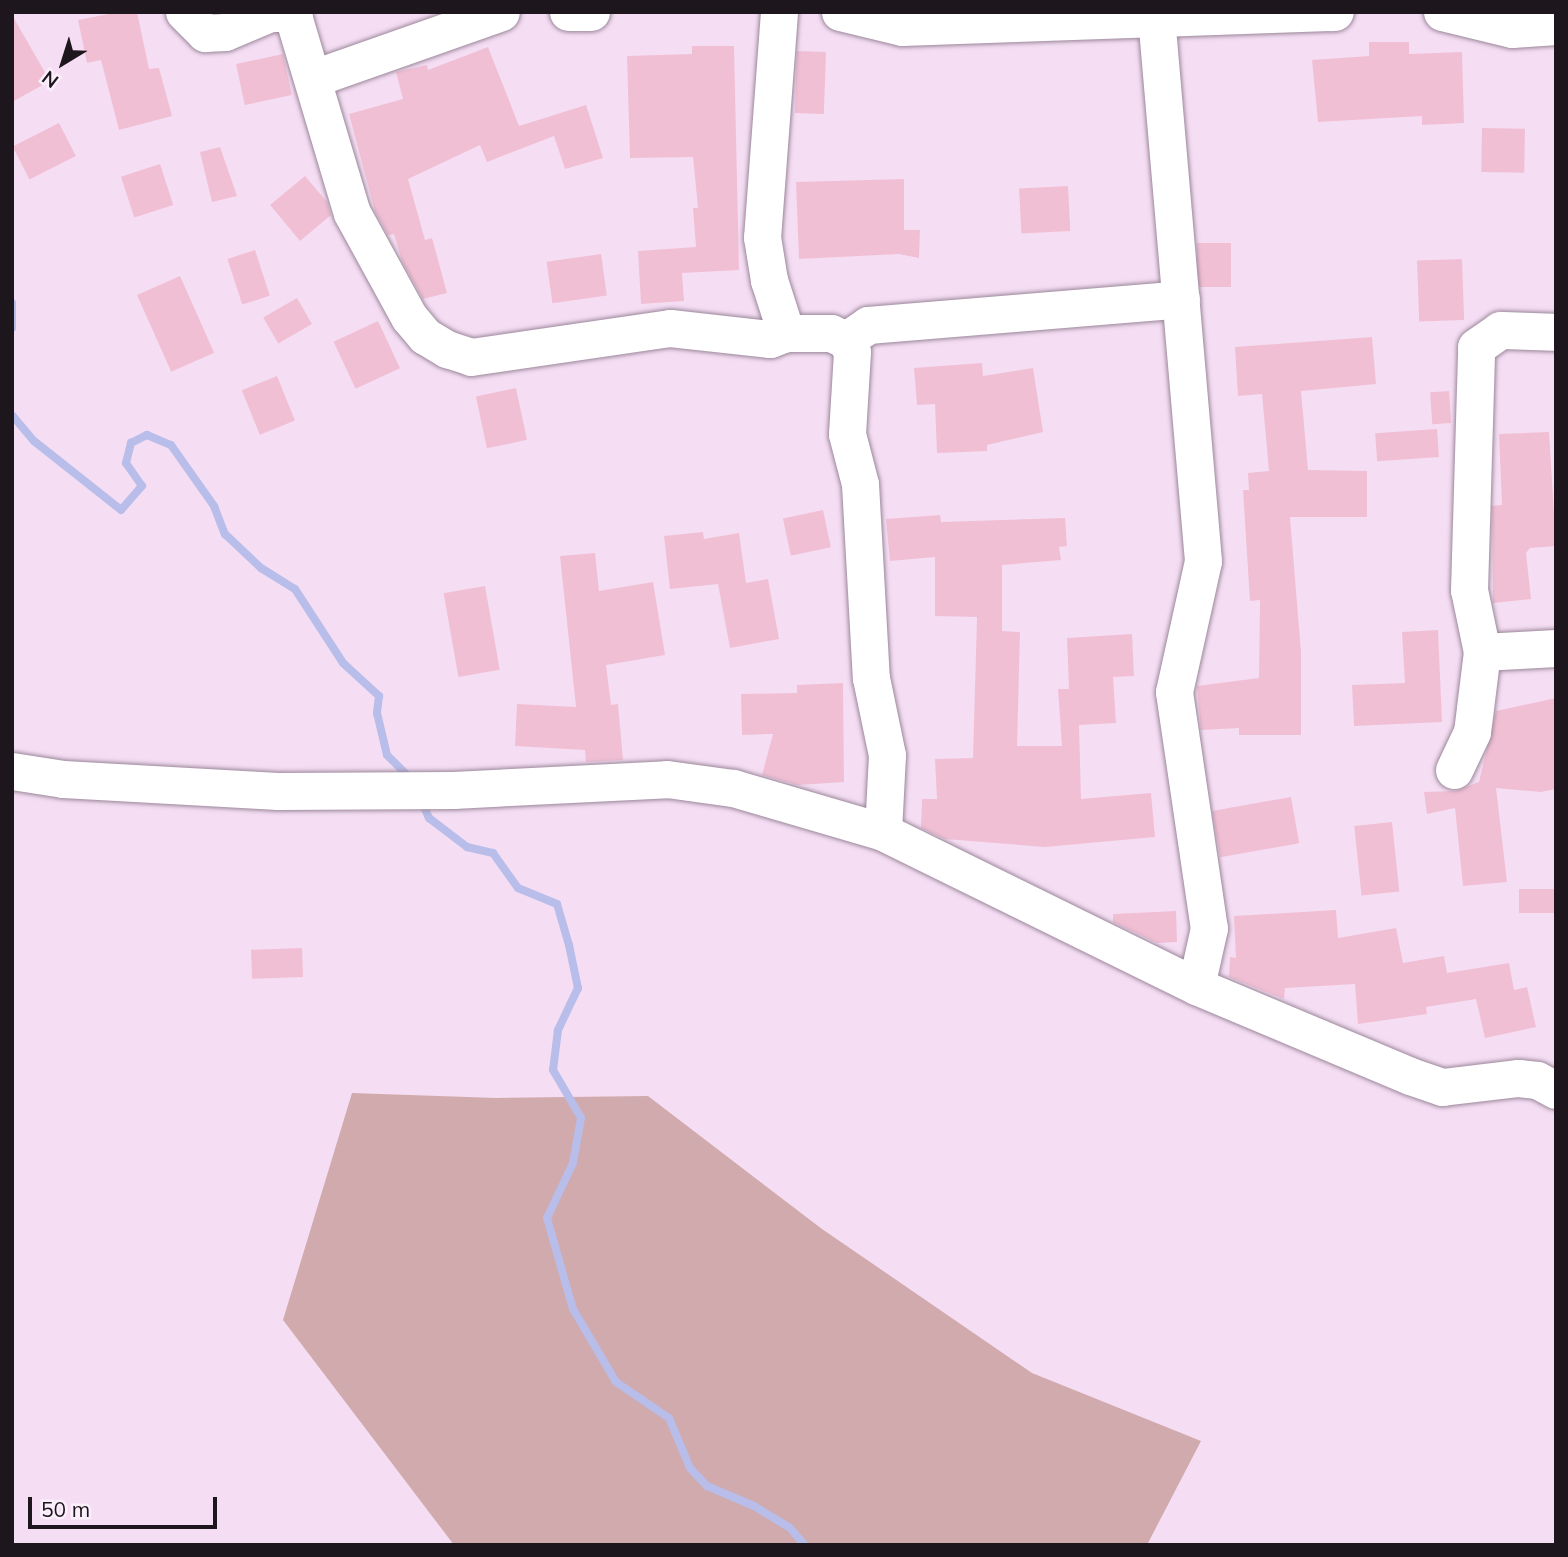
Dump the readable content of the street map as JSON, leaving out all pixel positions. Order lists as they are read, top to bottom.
{
  "scale_bar": "50 m",
  "north": "bottom left"
}
